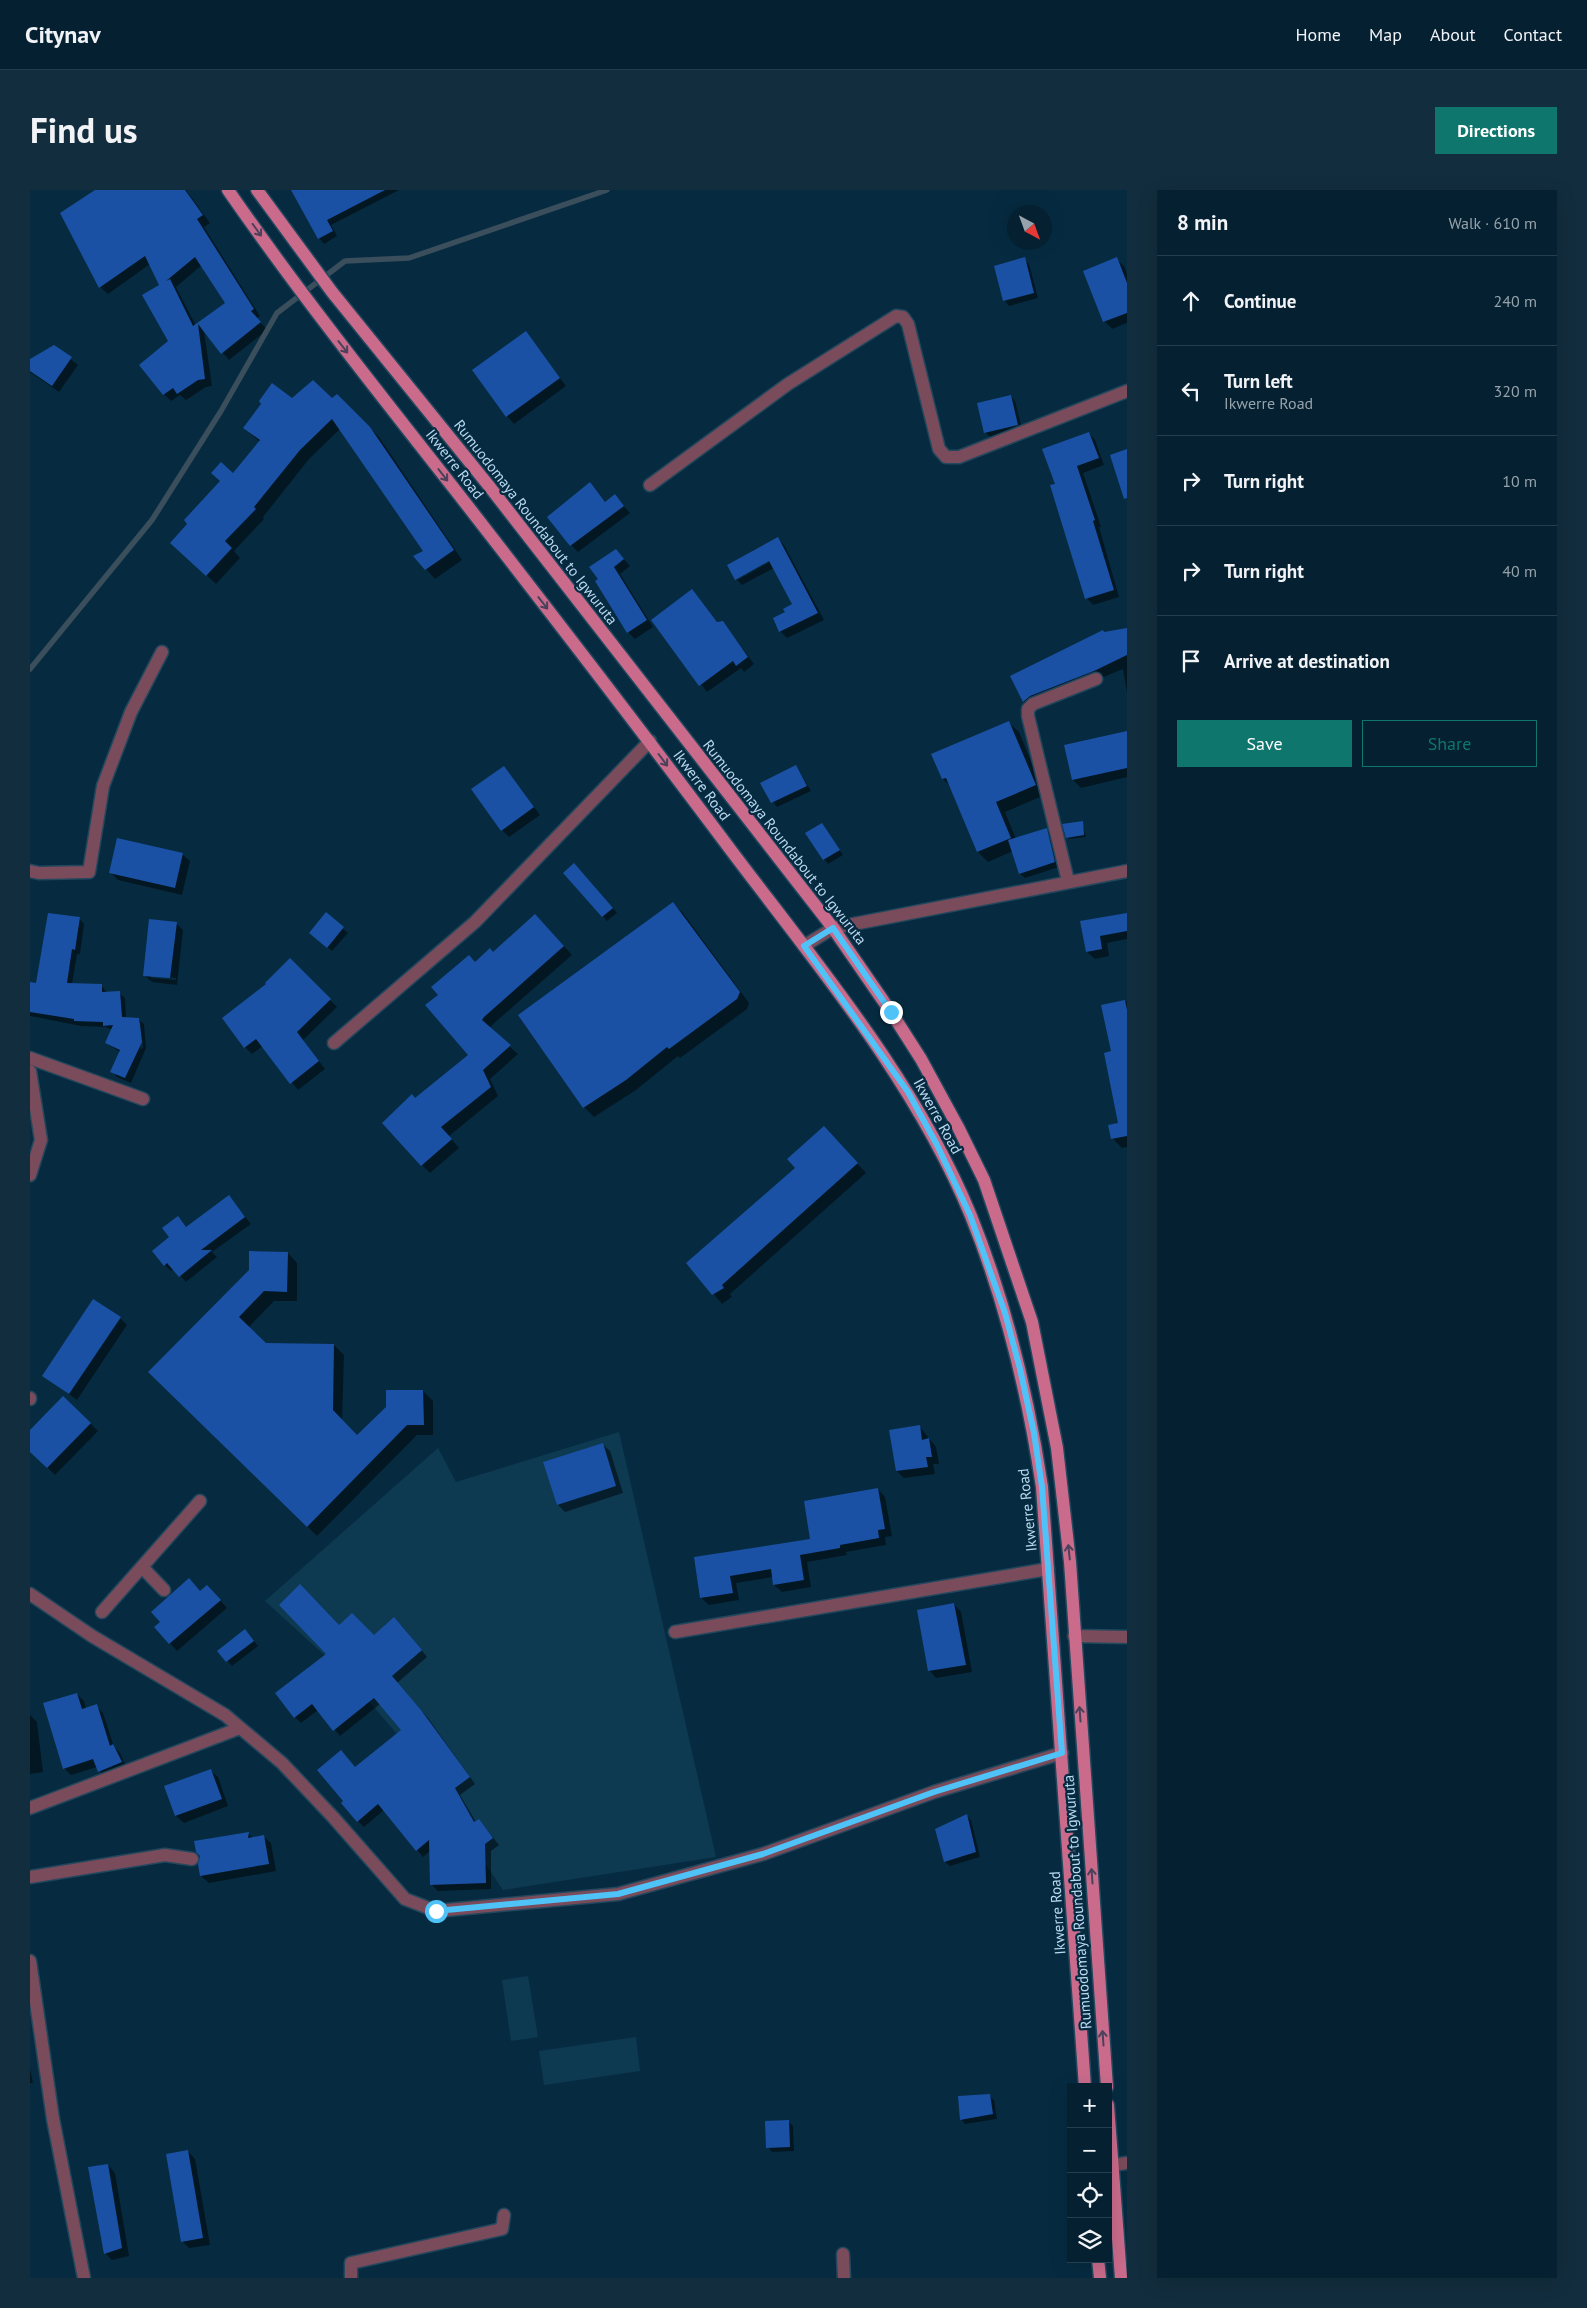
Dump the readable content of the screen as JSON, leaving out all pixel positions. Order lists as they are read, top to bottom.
{
  "streets": {
    "main road": ["Ikwerre Road", "Rumuodomaya Roundabout to Igwuruta"]
  },
  "one_way": ["Ikwerre Road", "Rumuodomaya Roundabout to Igwuruta"],
  "north": "bottom right",
  "page": {
    "header": "Citynav",
    "nav": [
      "Home",
      "Map",
      "About",
      "Contact"
    ],
    "title": "Find us",
    "buttons": [
      "Directions",
      ["Save", "Share"]
    ],
    "heading": ["8 min", "Walk · 610 m"],
    "list": [
      ["Continue", "240 m"],
      ["Turn left", "Ikwerre Road", "320 m"],
      ["Turn right", "10 m"],
      ["Turn right", "40 m"],
      "Arrive at destination"
    ],
    "map_buttons": ["+", "−"]
  }
}
